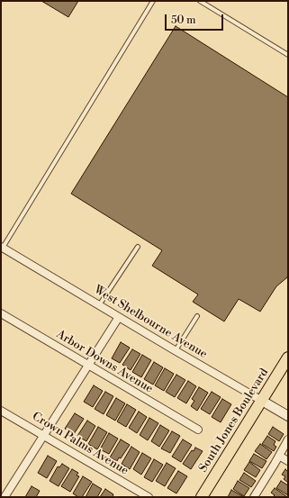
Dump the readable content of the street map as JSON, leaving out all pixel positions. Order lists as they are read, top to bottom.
{
  "streets": {
    "main road": ["South Jones Boulevard"],
    "street": ["West Shelbourne Avenue", "Arbor Downs Avenue", "Crown Palms Avenue"]
  },
  "crossings": [
    ["West Shelbourne Avenue", "South Jones Boulevard"]
  ],
  "scale_bar": "50 m"
}
